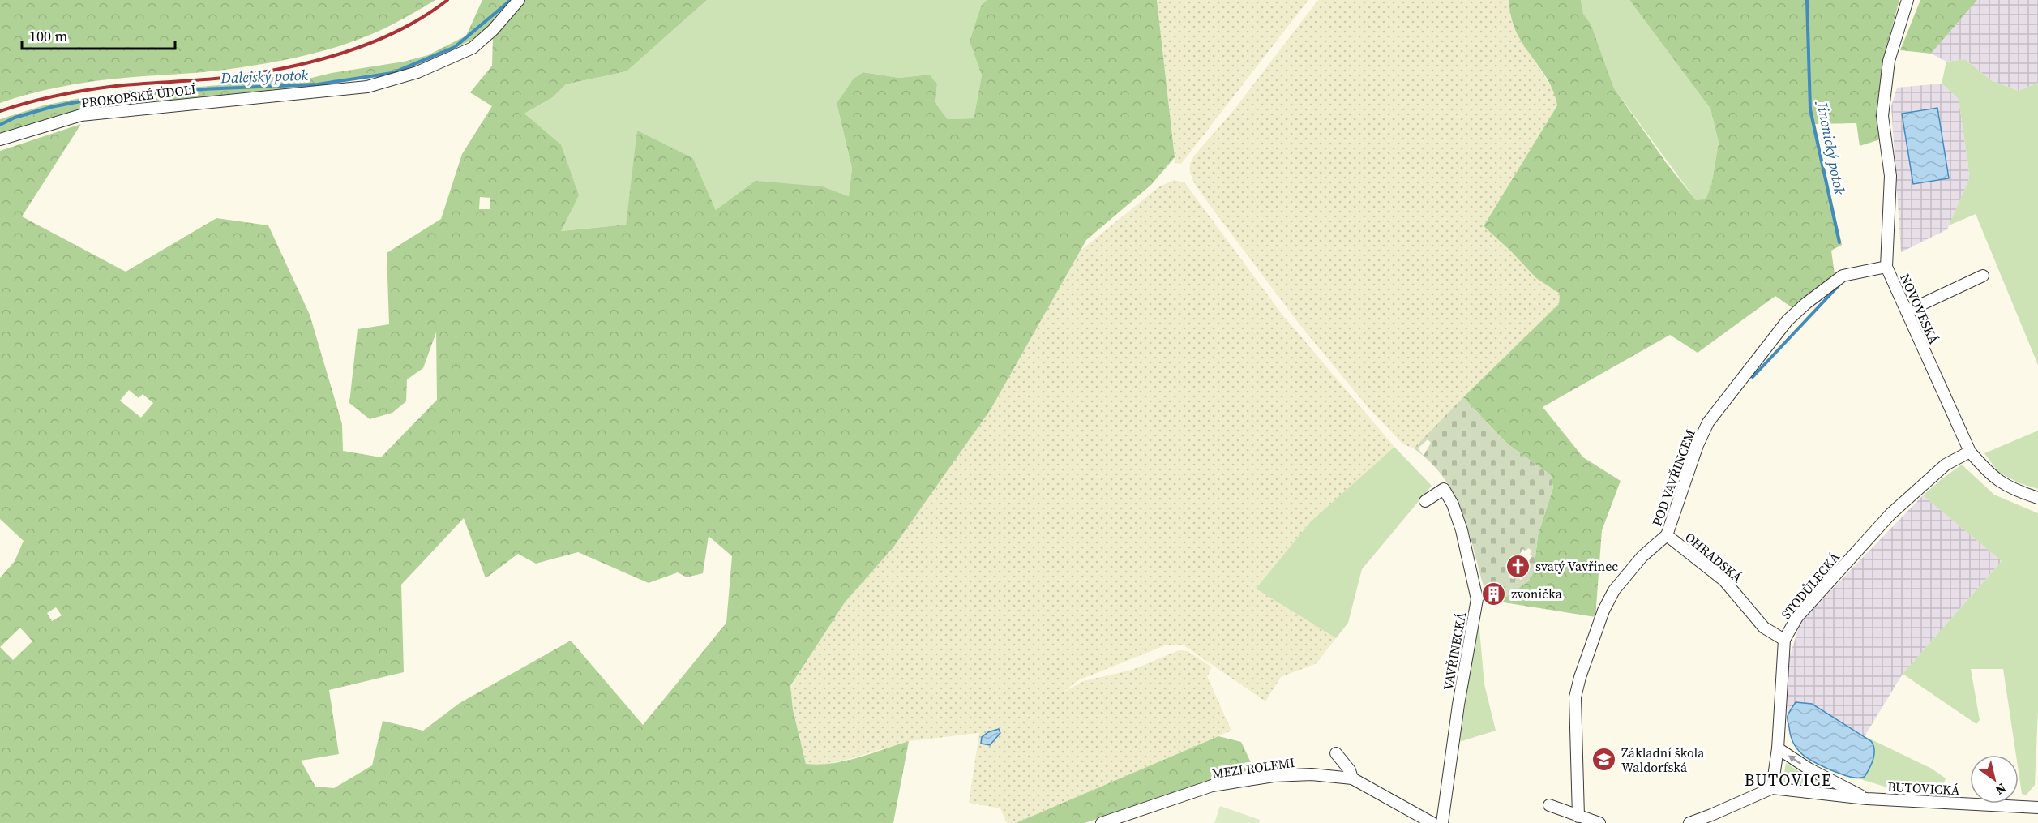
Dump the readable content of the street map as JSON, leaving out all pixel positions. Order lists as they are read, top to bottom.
{
  "streets": {
    "street": [
      "PROKOPSKÉ ÚDOLÍ",
      "NOVOVESKÁ",
      "POD VAVŘINCEM",
      "OHRADSKÁ",
      "STODŮLECKÁ",
      "VAVŘINECKÁ",
      "MEZI ROLEMI",
      "BUTOVICKÁ"
    ]
  },
  "crossings": [
    ["NOVOVESKÁ", "POD VAVŘINCEM"],
    ["NOVOVESKÁ", "STODŮLECKÁ"],
    ["POD VAVŘINCEM", "OHRADSKÁ"],
    ["OHRADSKÁ", "STODŮLECKÁ"],
    ["STODŮLECKÁ", "BUTOVICKÁ"]
  ],
  "districts": ["BUTOVICE"],
  "water": ["Dalejský potok", "Jinonický potok"],
  "places": {
    "church": ["svatý Vavřinec"],
    "building": ["zvonička"],
    "school or university": ["Základní škola Waldorfská"]
  },
  "scale_bar": "100 m",
  "north": "bottom right"
}
